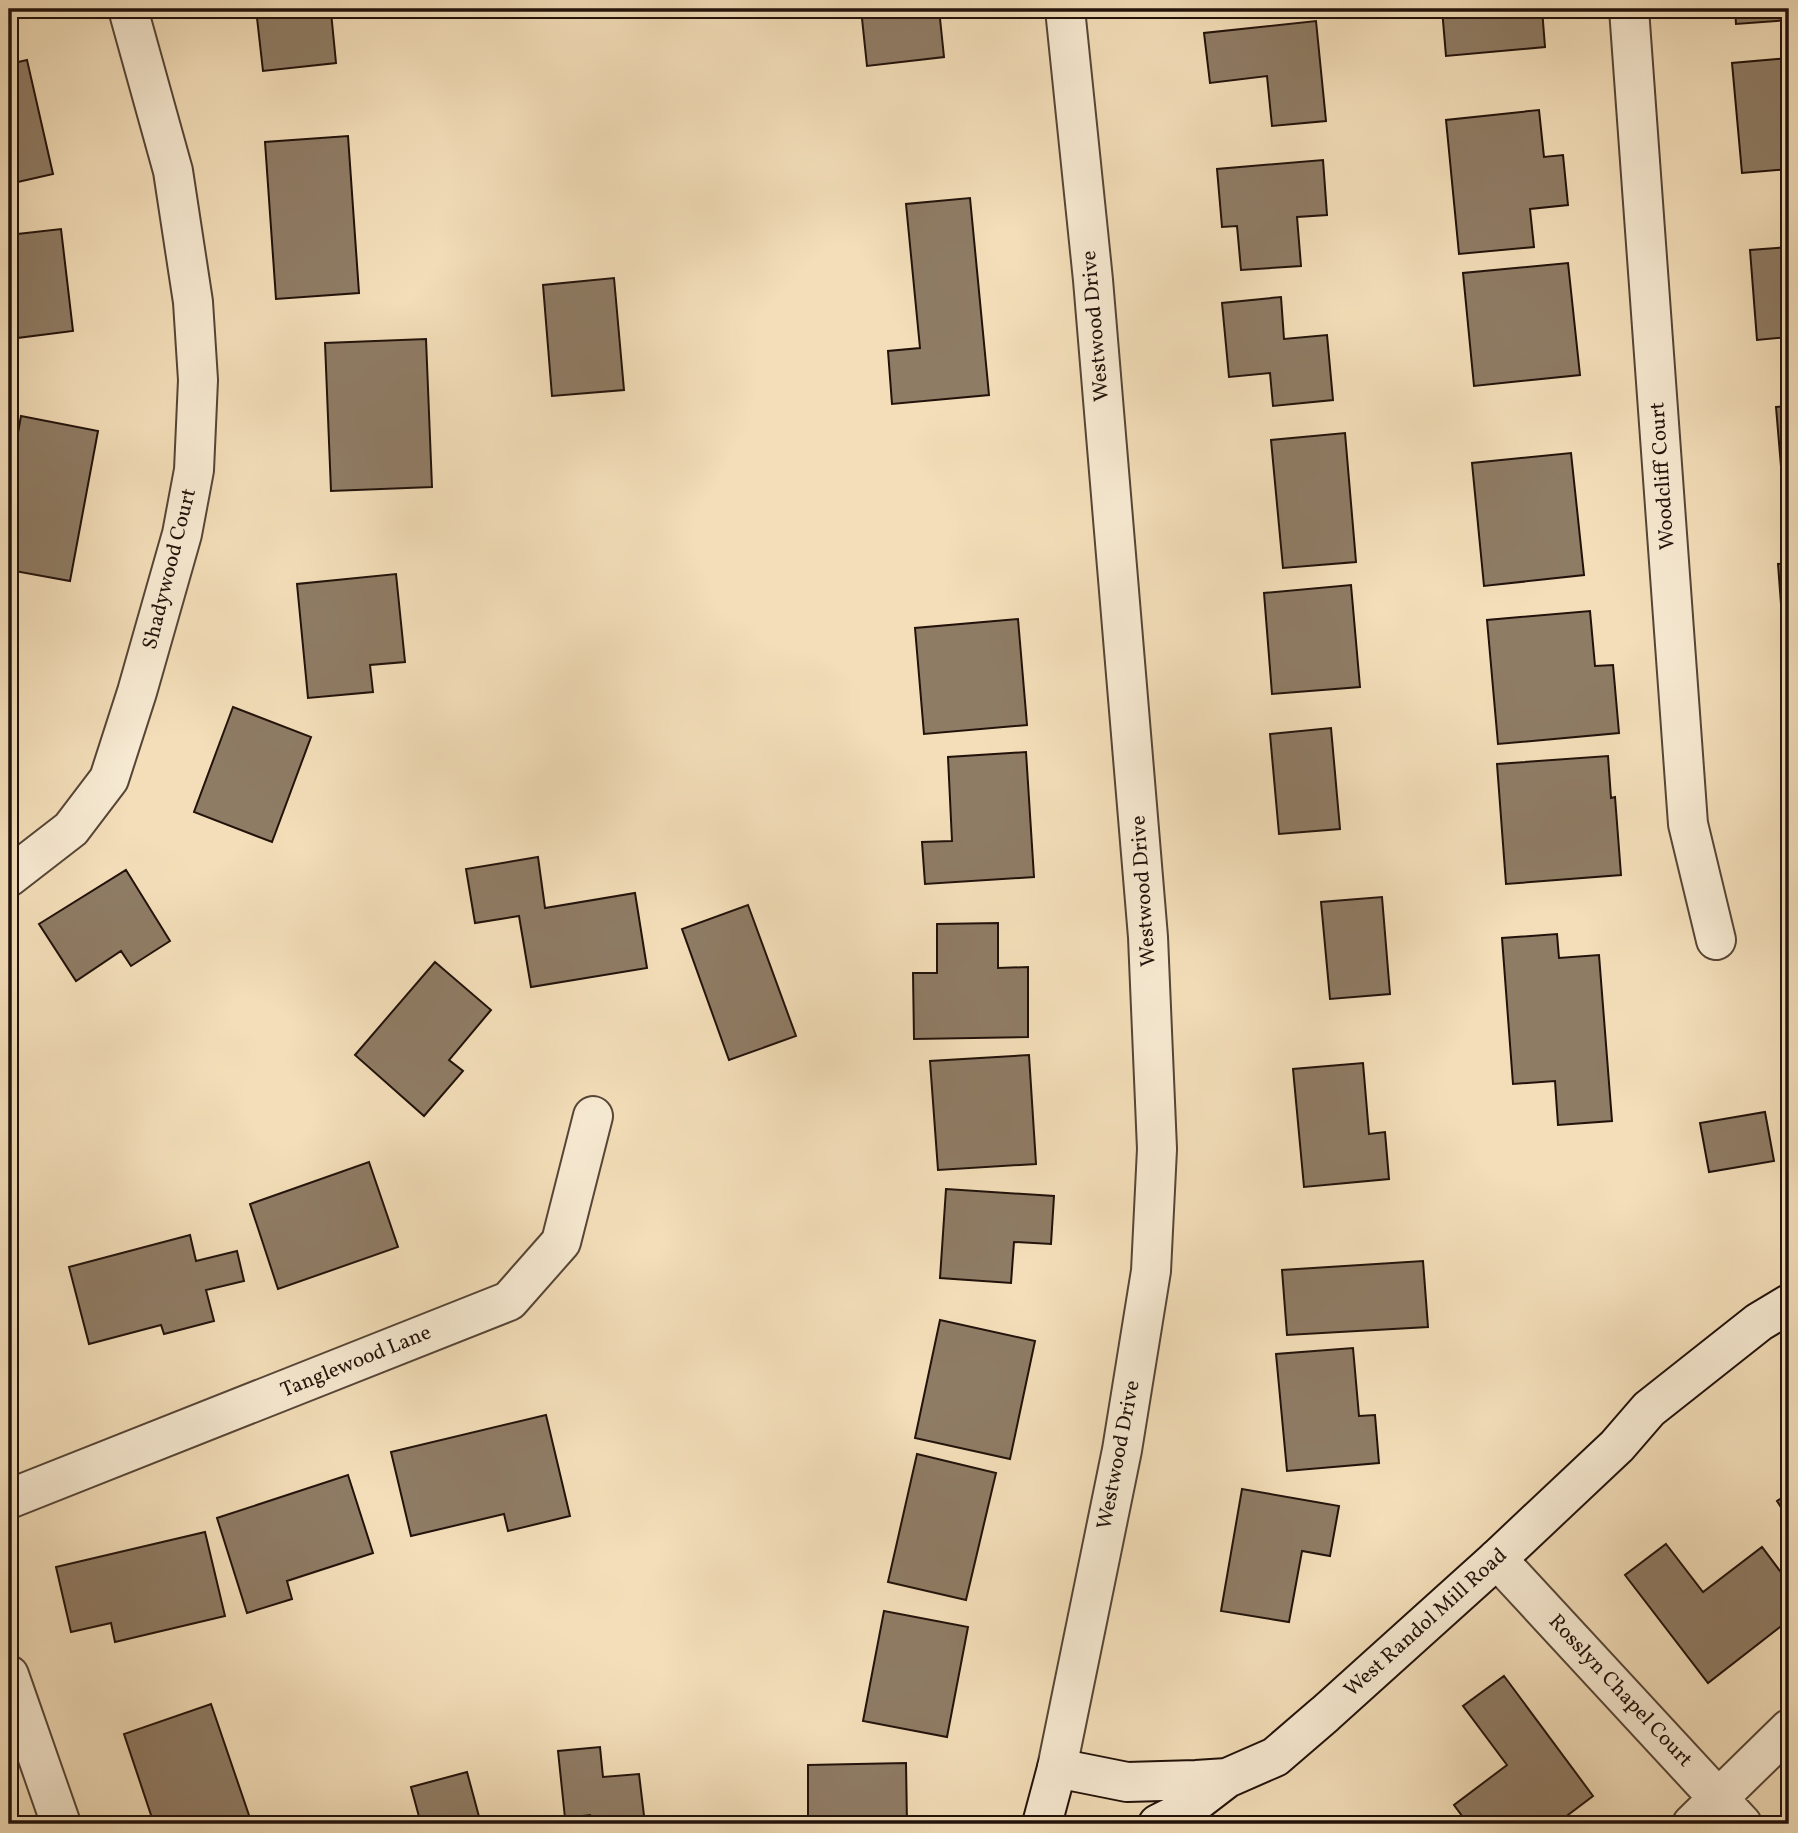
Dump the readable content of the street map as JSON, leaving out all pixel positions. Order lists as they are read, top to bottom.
{
  "streets": {
    "street": [
      "Westwood Drive",
      "Woodcliff Court",
      "Shadywood Court",
      "Tanglewood Lane",
      "West Randol Mill Road",
      "Rosslyn Chapel Court"
    ]
  },
  "crossings": [
    ["Westwood Drive", "West Randol Mill Road"],
    ["West Randol Mill Road", "Rosslyn Chapel Court"]
  ]
}
